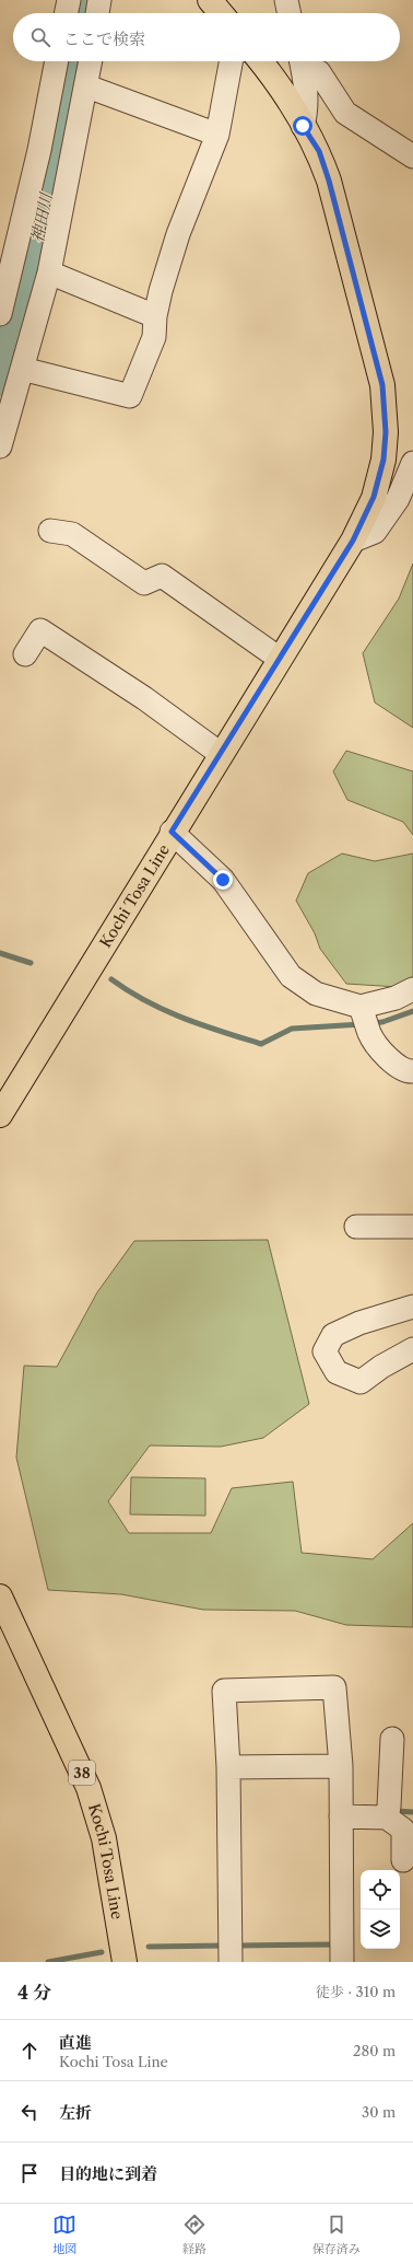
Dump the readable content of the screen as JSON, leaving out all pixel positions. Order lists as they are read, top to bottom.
{
  "streets": {
    "main road": ["Kochi Tosa Line", "38"]
  },
  "water": ["神田川"],
  "page": {
    "search": "ここで検索",
    "heading": ["4 分", "徒歩 · 310 m"],
    "list": [
      ["直進", "Kochi Tosa Line", "280 m"],
      ["左折", "30 m"],
      "目的地に到着"
    ],
    "nav": ["地図", "経路", "保存済み"]
  }
}
